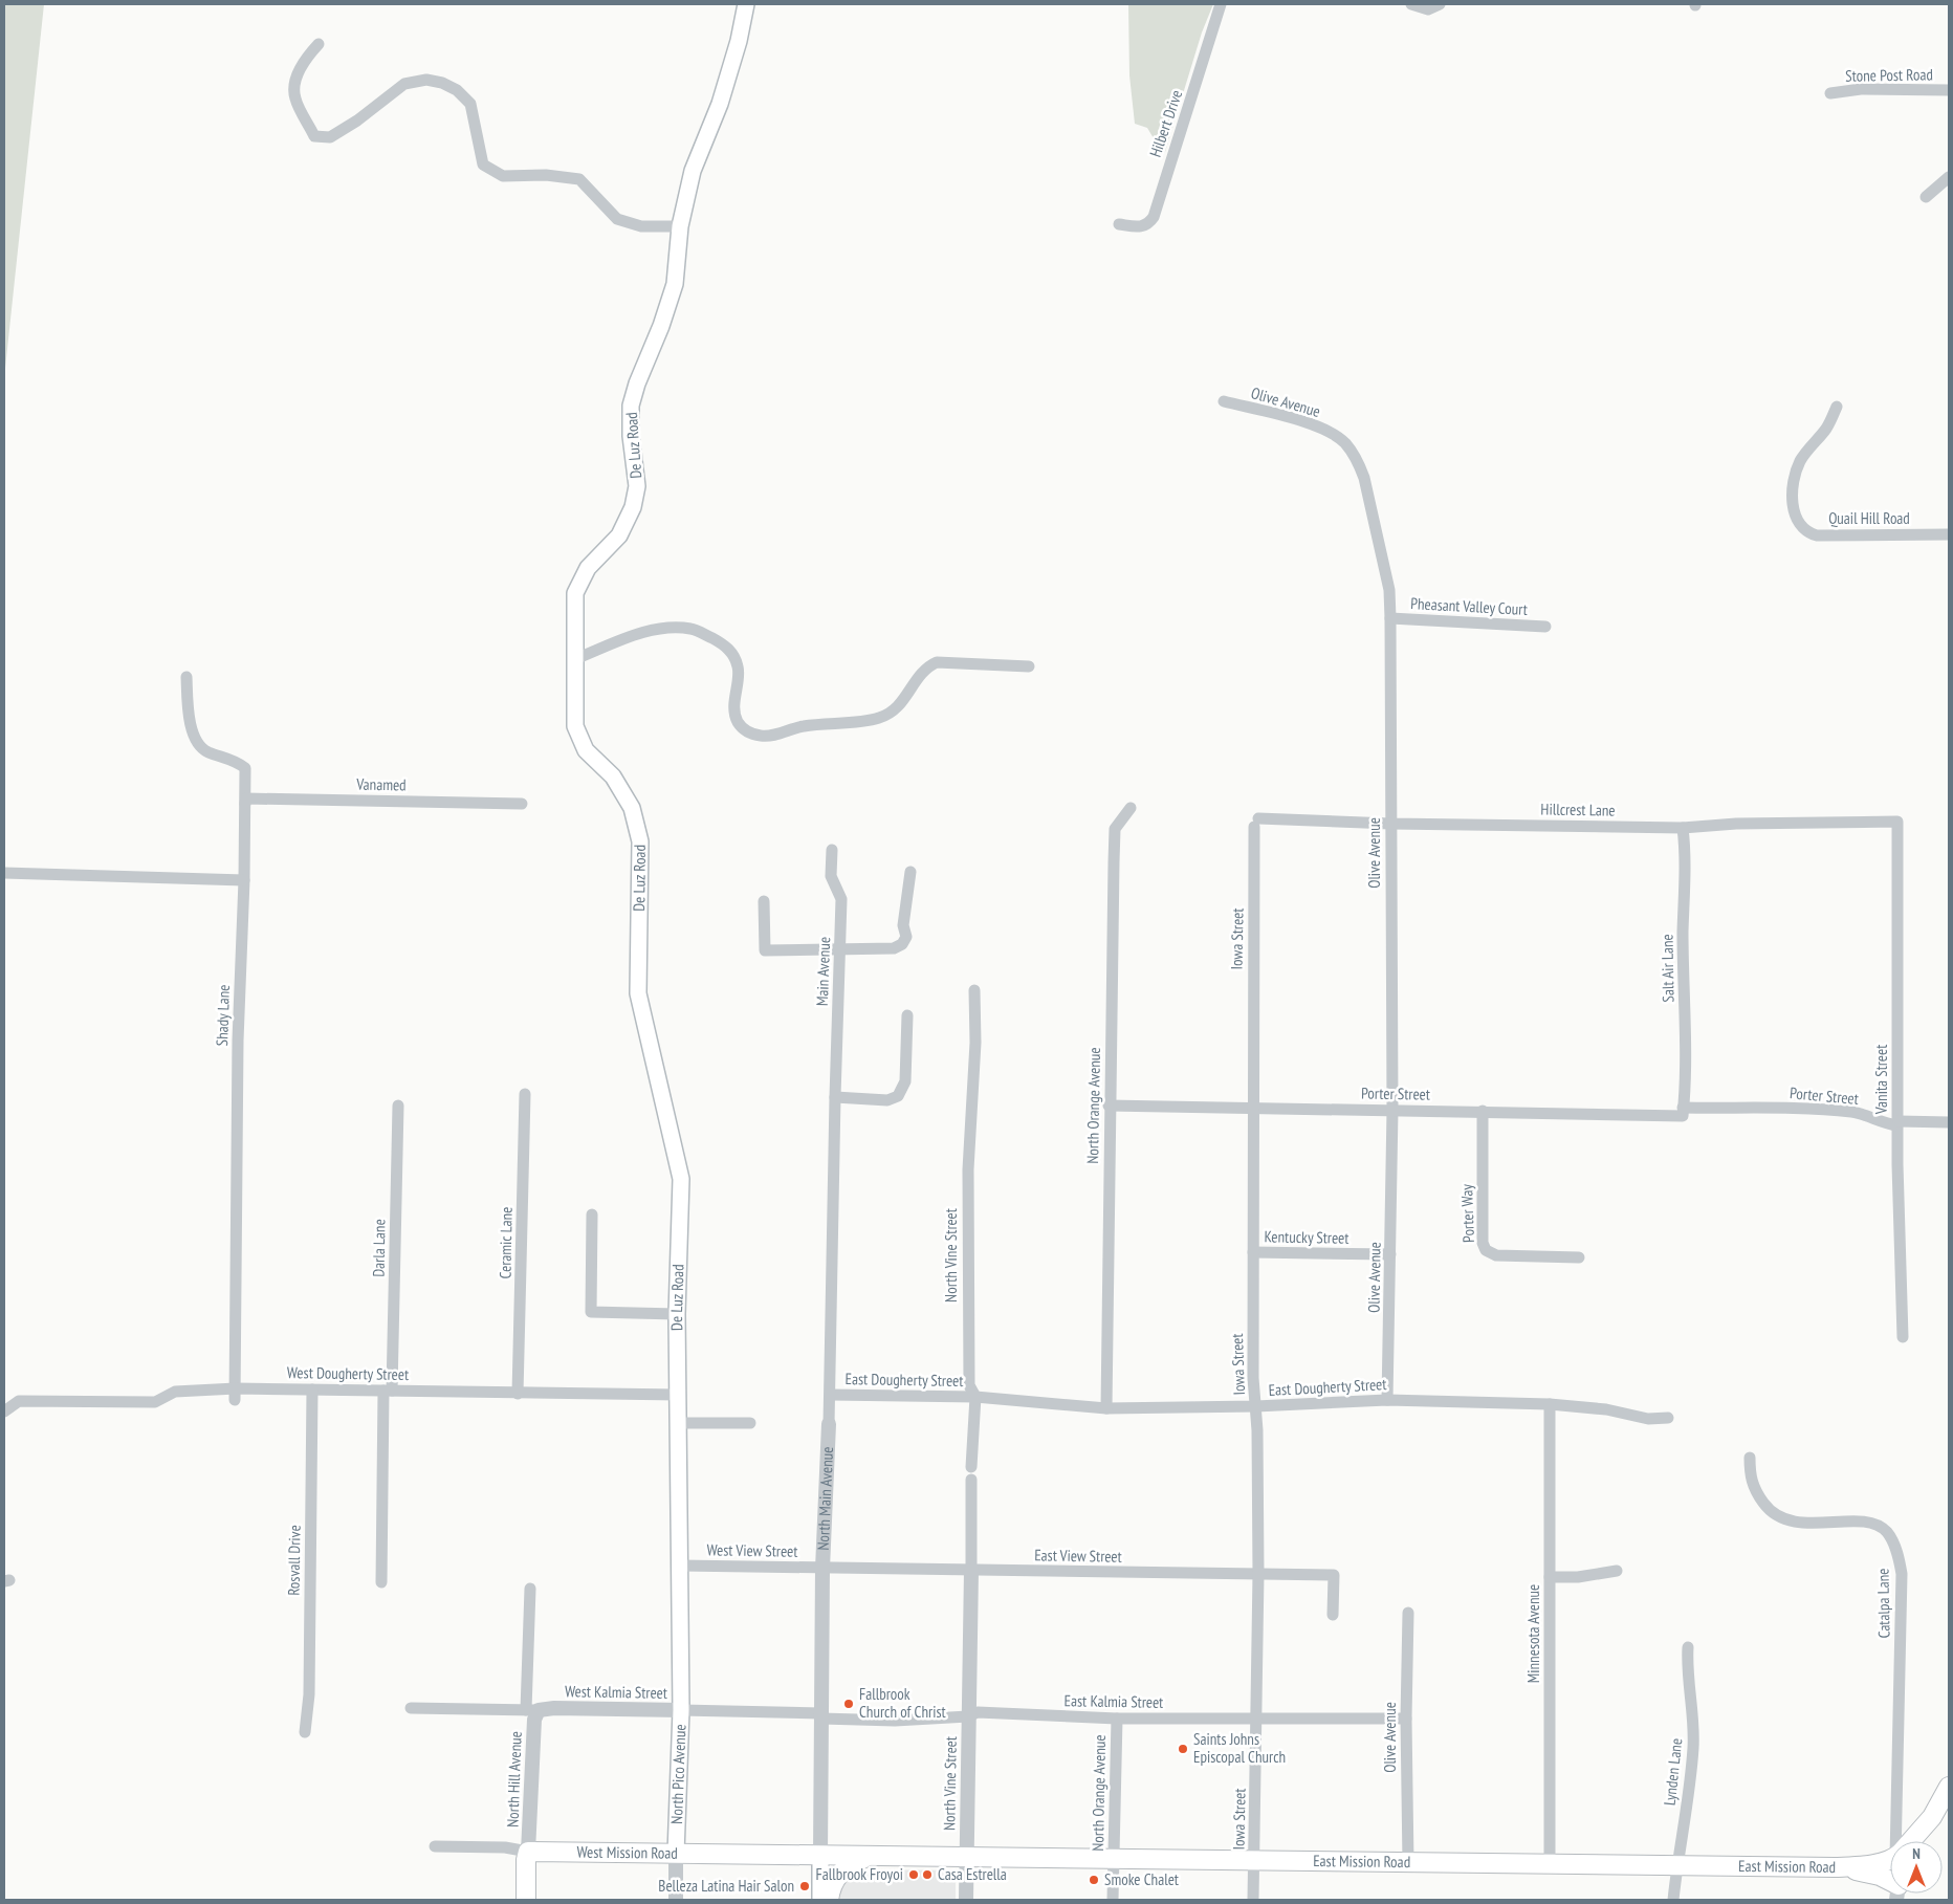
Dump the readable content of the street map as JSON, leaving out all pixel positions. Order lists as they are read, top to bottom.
{
  "streets": {
    "main road": [
      "De Luz Road",
      "North Main Avenue",
      "North Pico Avenue",
      "West Mission Road",
      "East Mission Road"
    ],
    "street": [
      "Stone Post Road",
      "Hilbert Drive",
      "Olive Avenue",
      "Quail Hill Road",
      "Pheasant Valley Court",
      "Vanamed",
      "Hillcrest Lane",
      "Iowa Street",
      "Salt Air Lane",
      "Main Avenue",
      "Shady Lane",
      "Vanita Street",
      "Porter Street",
      "North Orange Avenue",
      "Porter Way",
      "Kentucky Street",
      "Ceramic Lane",
      "Darla Lane",
      "North Vine Street",
      "West Dougherty Street",
      "East Dougherty Street",
      "West View Street",
      "East View Street",
      "Rosvall Drive",
      "Catalpa Lane",
      "Minnesota Avenue",
      "West Kalmia Street",
      "East Kalmia Street",
      "Lynden Lane",
      "North Hill Avenue"
    ]
  },
  "crossings": [
    ["Olive Avenue", "Pheasant Valley Court"],
    ["Olive Avenue", "Hillcrest Lane"],
    ["Olive Avenue", "Porter Street"],
    ["Olive Avenue", "Kentucky Street"],
    ["Olive Avenue", "East Dougherty Street"],
    ["Olive Avenue", "East Kalmia Street"],
    ["Olive Avenue", "East Mission Road"],
    ["De Luz Road", "West Dougherty Street"],
    ["De Luz Road", "West View Street"],
    ["De Luz Road", "West Kalmia Street"],
    ["De Luz Road", "North Pico Avenue"],
    ["Vanamed", "Shady Lane"],
    ["Hillcrest Lane", "Iowa Street"],
    ["Hillcrest Lane", "Salt Air Lane"],
    ["Hillcrest Lane", "Vanita Street"],
    ["Iowa Street", "Porter Street"],
    ["Iowa Street", "Kentucky Street"],
    ["Iowa Street", "East Dougherty Street"],
    ["Iowa Street", "East View Street"],
    ["Iowa Street", "East Kalmia Street"],
    ["Iowa Street", "East Mission Road"],
    ["Salt Air Lane", "Porter Street"],
    ["Main Avenue", "North Main Avenue"],
    ["Shady Lane", "West Dougherty Street"],
    ["Vanita Street", "Porter Street"],
    ["Porter Street", "North Orange Avenue"],
    ["Porter Street", "Porter Way"],
    ["North Orange Avenue", "East Dougherty Street"],
    ["North Orange Avenue", "East Kalmia Street"],
    ["North Orange Avenue", "East Mission Road"],
    ["Ceramic Lane", "West Dougherty Street"],
    ["Darla Lane", "West Dougherty Street"],
    ["North Vine Street", "East Dougherty Street"],
    ["North Vine Street", "East View Street"],
    ["North Vine Street", "East Kalmia Street"],
    ["North Vine Street", "East Mission Road"],
    ["West Dougherty Street", "Rosvall Drive"],
    ["East Dougherty Street", "North Main Avenue"],
    ["East Dougherty Street", "Minnesota Avenue"],
    ["North Main Avenue", "West View Street"],
    ["North Main Avenue", "East View Street"],
    ["North Main Avenue", "West Kalmia Street"],
    ["North Main Avenue", "East Kalmia Street"],
    ["North Main Avenue", "West Mission Road"],
    ["North Main Avenue", "East Mission Road"],
    ["West View Street", "East View Street"],
    ["Minnesota Avenue", "East Mission Road"],
    ["West Kalmia Street", "East Kalmia Street"],
    ["West Kalmia Street", "North Pico Avenue"],
    ["West Kalmia Street", "North Hill Avenue"],
    ["Lynden Lane", "East Mission Road"],
    ["North Pico Avenue", "West Mission Road"],
    ["North Hill Avenue", "West Mission Road"],
    ["West Mission Road", "East Mission Road"]
  ],
  "places": [
    "Fallbrook Church of Christ",
    "Saints Johns Episcopal Church",
    "Fallbrook Froyoi",
    "Casa Estrella",
    "Smoke Chalet",
    "Belleza Latina Hair Salon"
  ],
  "north": "top"
}
